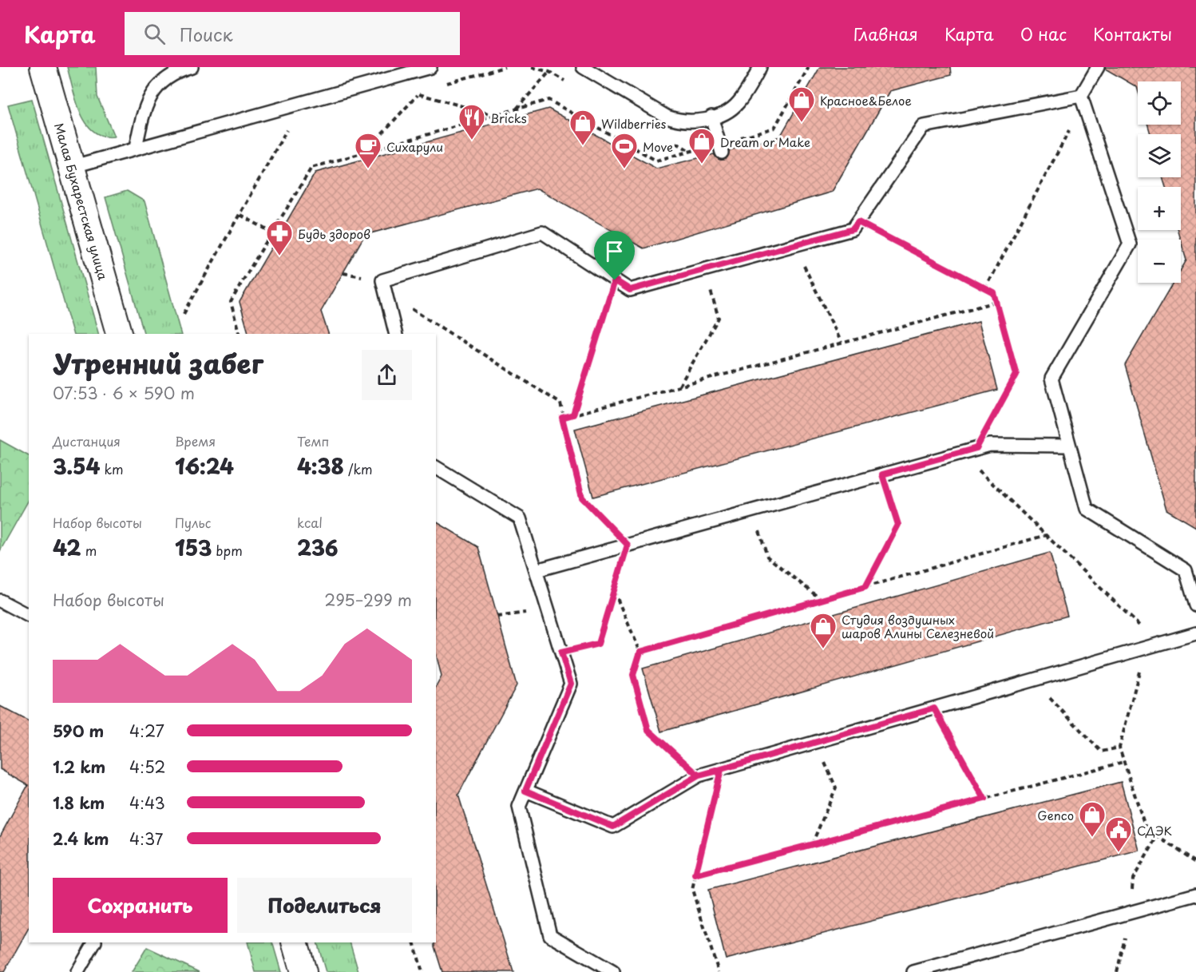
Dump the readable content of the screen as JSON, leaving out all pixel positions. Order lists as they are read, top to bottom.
{
  "streets": {
    "street": ["Малая Бухарестская улица"]
  },
  "places": {
    "shop": [
      "Красное&Белое",
      "Wildberries",
      "Dream or Make",
      "Студия воздушных шаров Алины Селезневой",
      "Genco"
    ],
    "restaurant": ["Bricks"],
    "cafe": ["Сихарули"],
    "sports": ["Move"],
    "pharmacy": ["Будь здоров"],
    "public building": ["СДЭК"]
  },
  "page": {
    "header": "Карта",
    "search": "Поиск",
    "nav": [
      "Главная",
      "Карта",
      "О нас",
      "Контакты"
    ],
    "map_buttons": ["+", "−"],
    "heading": ["Утренний забег", "07:53 · 6 × 590 m"],
    "stats": [
      ["Дистанция", "3.54 km"],
      ["Время", "16:24"],
      ["Темп", "4:38 /km"],
      ["Набор высоты", "42 m"],
      ["Пульс", "153 bpm"],
      ["kcal", "236"]
    ],
    "chart": ["Набор высоты", "295–299 m"],
    "list": [
      {
        "name": "590 m",
        "note": "4:27"
      },
      {
        "name": "1.2 km",
        "note": "4:52"
      },
      {
        "name": "1.8 km",
        "note": "4:43"
      },
      {
        "name": "2.4 km",
        "note": "4:37"
      }
    ],
    "buttons": ["Сохранить", "Поделиться"]
  }
}
